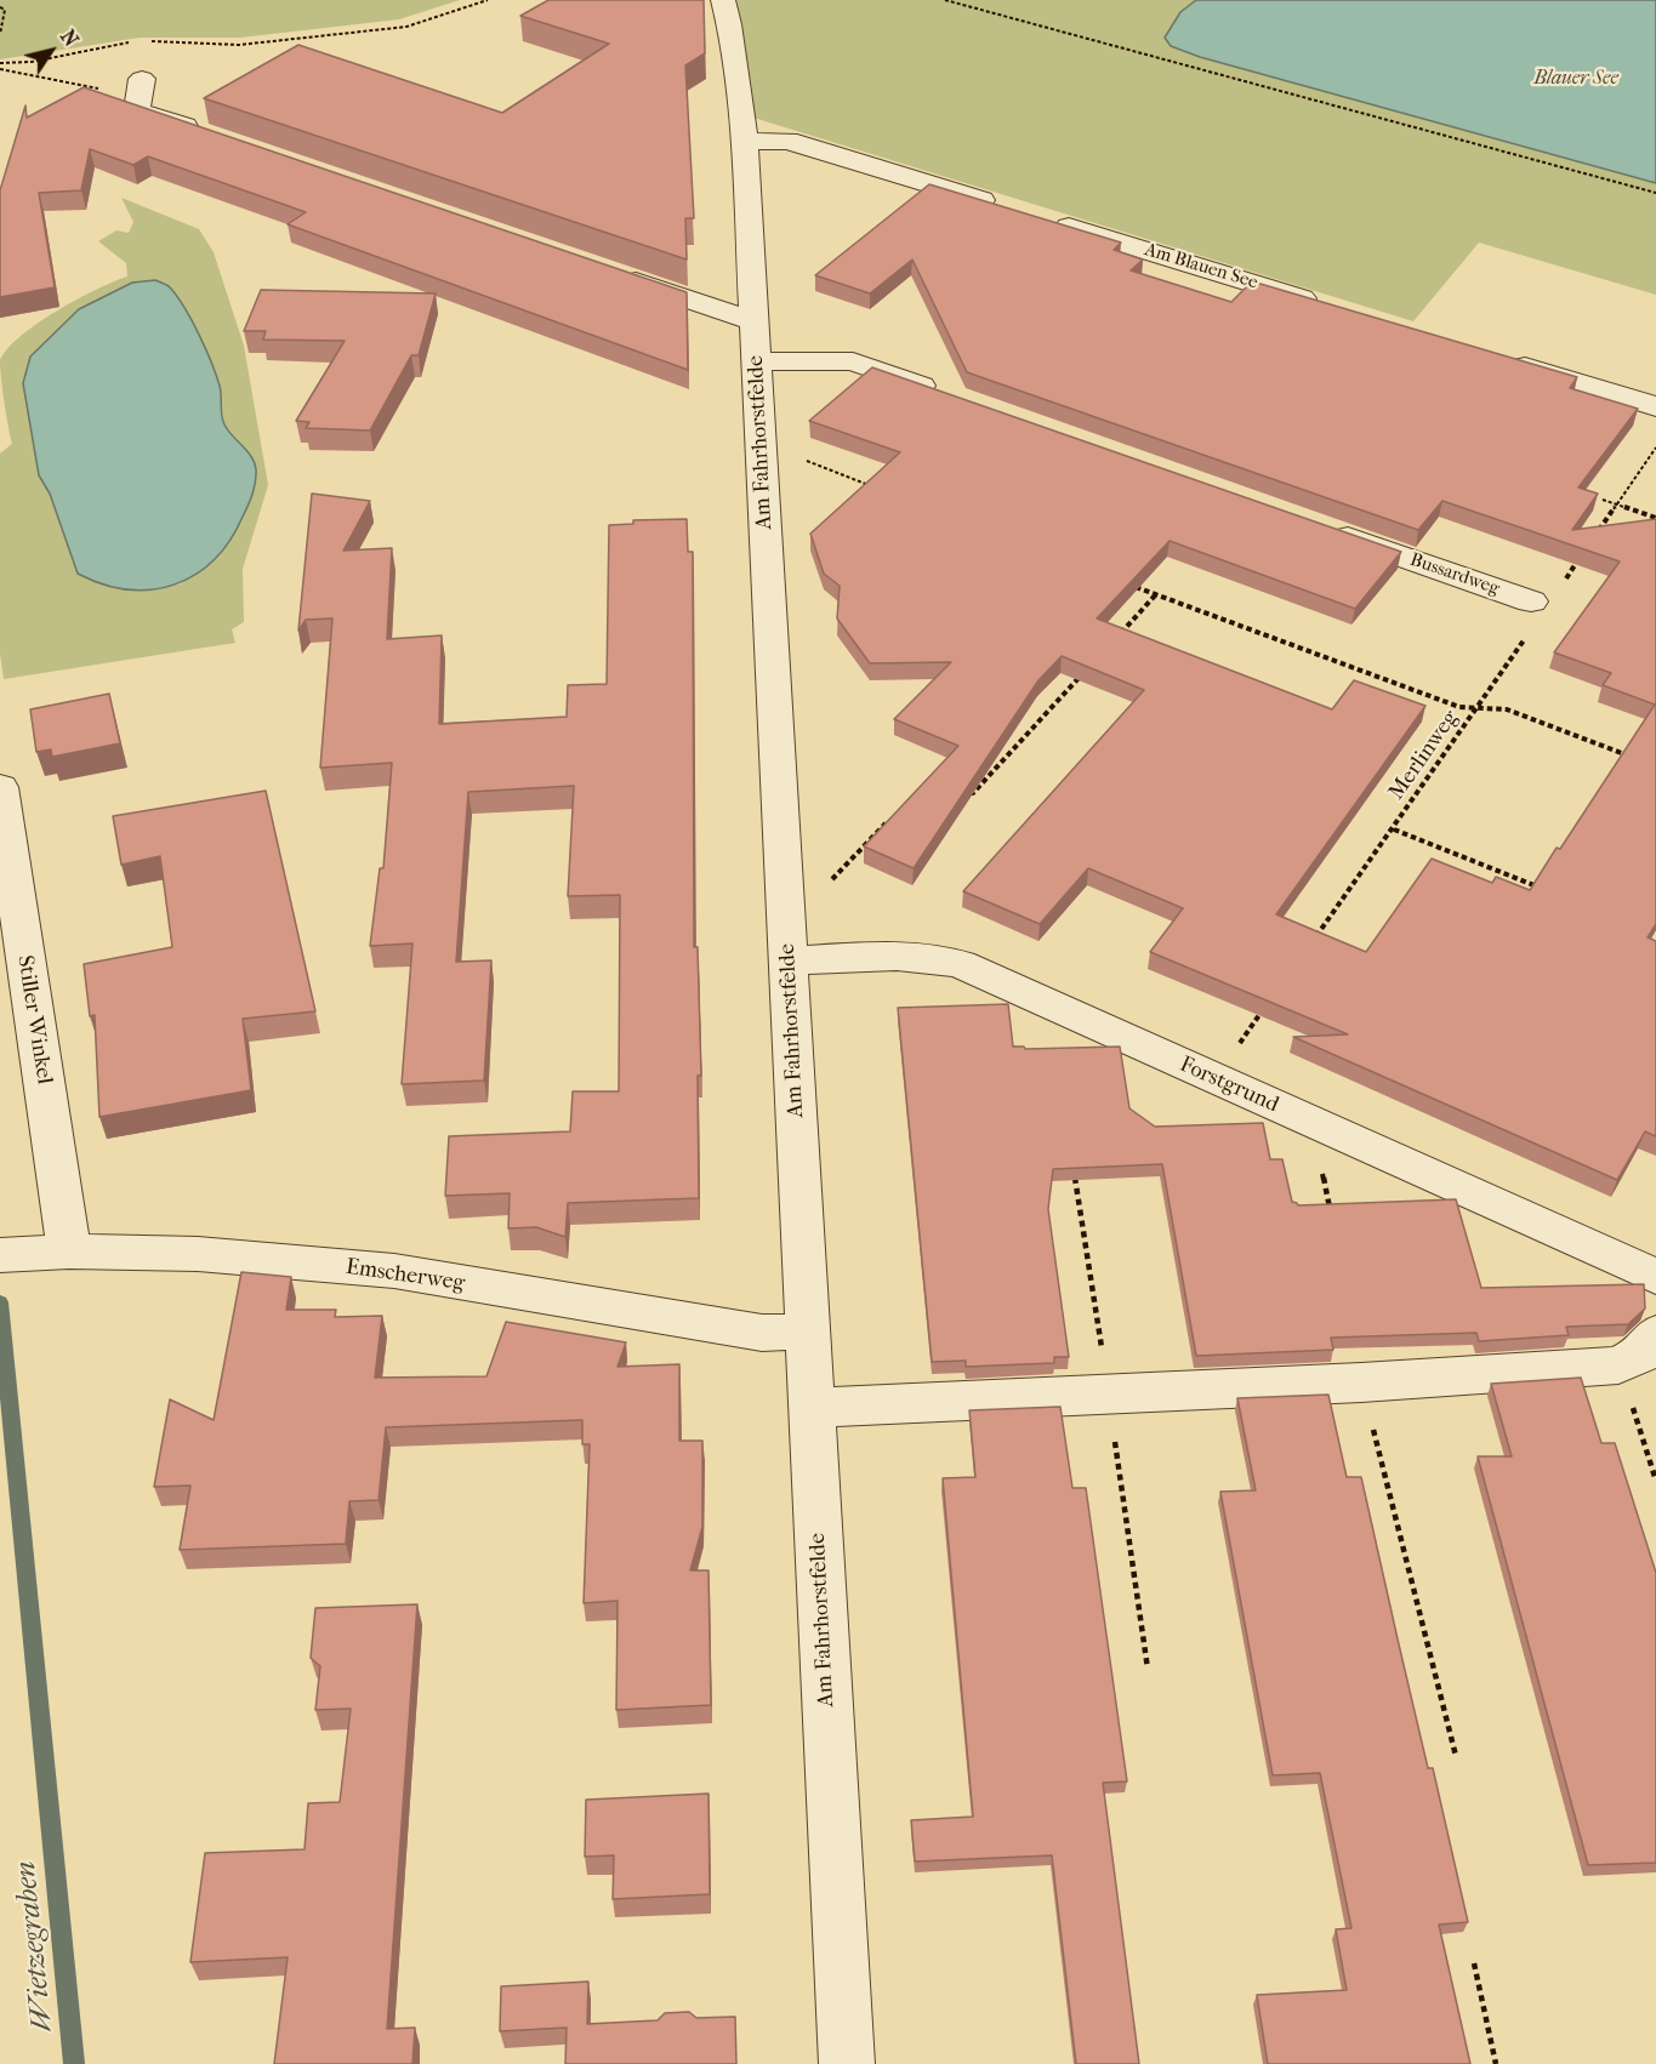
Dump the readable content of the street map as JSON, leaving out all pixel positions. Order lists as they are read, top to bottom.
{
  "streets": {
    "street": [
      "Am Blauen See",
      "Am Fahrhorstfelde",
      "Bussardweg",
      "Stiller Winkel",
      "Forstgrund",
      "Emscherweg"
    ],
    "path": ["Merlinweg"]
  },
  "crossings": [
    ["Am Fahrhorstfelde", "Forstgrund"],
    ["Am Fahrhorstfelde", "Emscherweg"],
    ["Bussardweg", "Merlinweg"],
    ["Stiller Winkel", "Emscherweg"]
  ],
  "water": ["Blauer See", "Wietzegraben"],
  "north": "top right"
}
